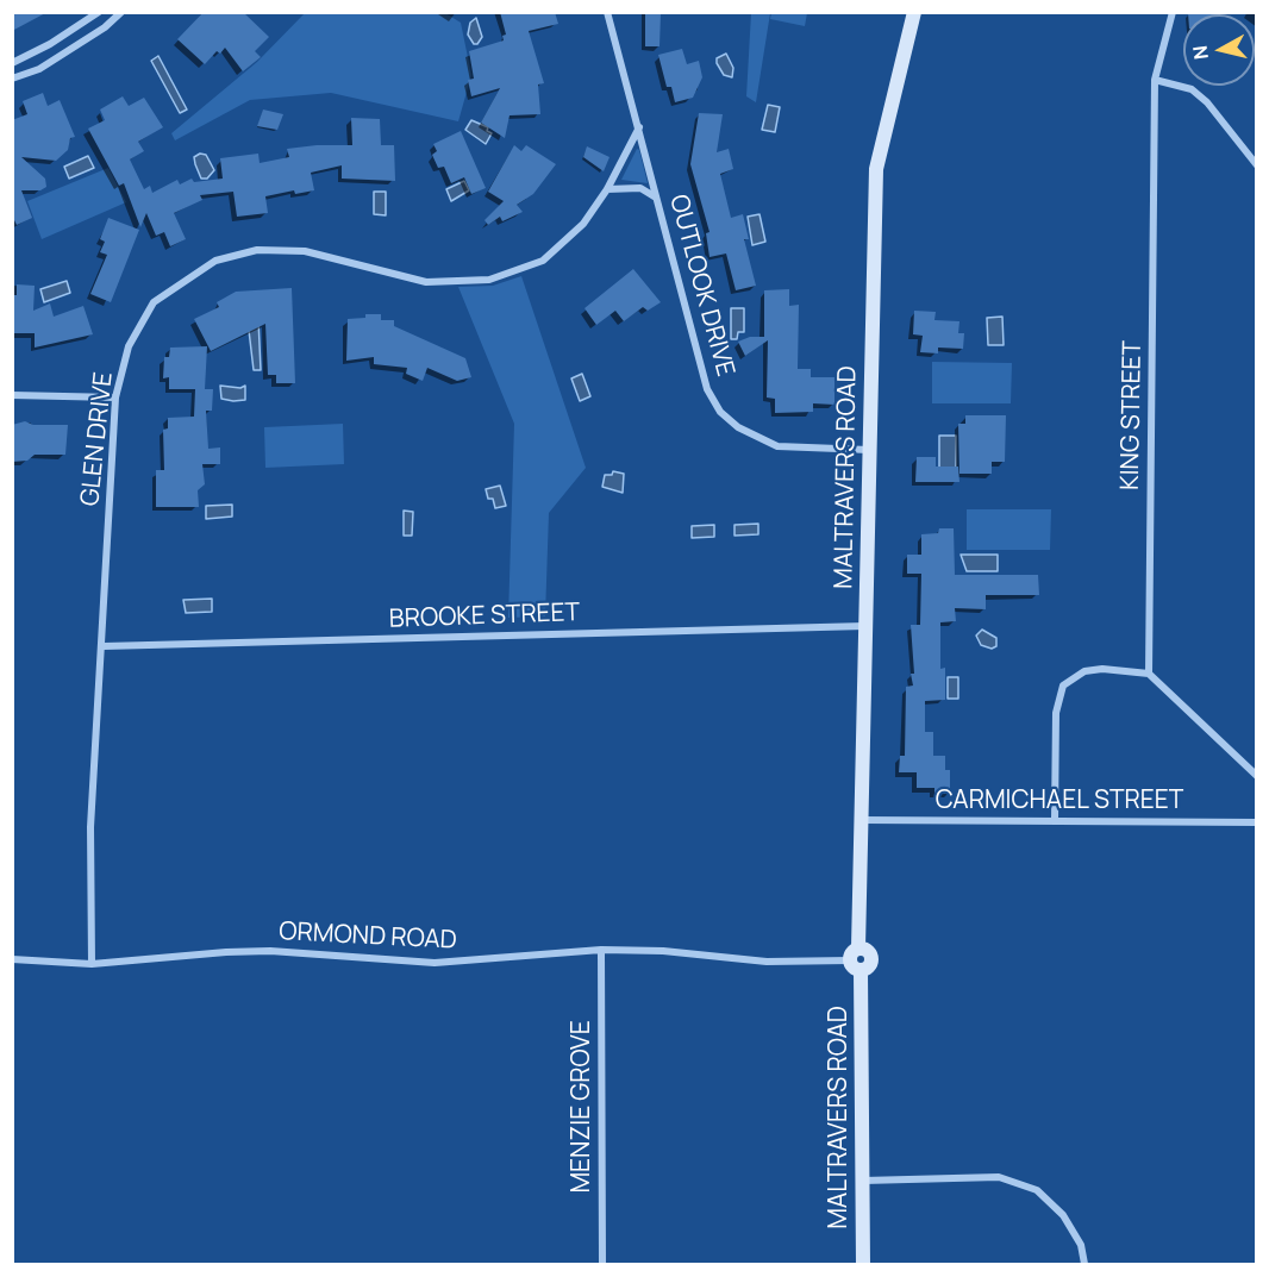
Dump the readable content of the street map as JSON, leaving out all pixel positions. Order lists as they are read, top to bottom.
{
  "streets": {
    "street": [
      "OUTLOOK DRIVE",
      "KING STREET",
      "GLEN DRIVE",
      "MALTRAVERS ROAD",
      "BROOKE STREET",
      "CARMICHAEL STREET",
      "ORMOND ROAD",
      "MENZIE GROVE"
    ]
  },
  "crossings": [
    ["OUTLOOK DRIVE", "GLEN DRIVE"],
    ["OUTLOOK DRIVE", "MALTRAVERS ROAD"],
    ["GLEN DRIVE", "BROOKE STREET"],
    ["GLEN DRIVE", "ORMOND ROAD"],
    ["MALTRAVERS ROAD", "BROOKE STREET"],
    ["MALTRAVERS ROAD", "CARMICHAEL STREET"],
    ["MALTRAVERS ROAD", "ORMOND ROAD"],
    ["ORMOND ROAD", "MENZIE GROVE"]
  ],
  "north": "left"
}
